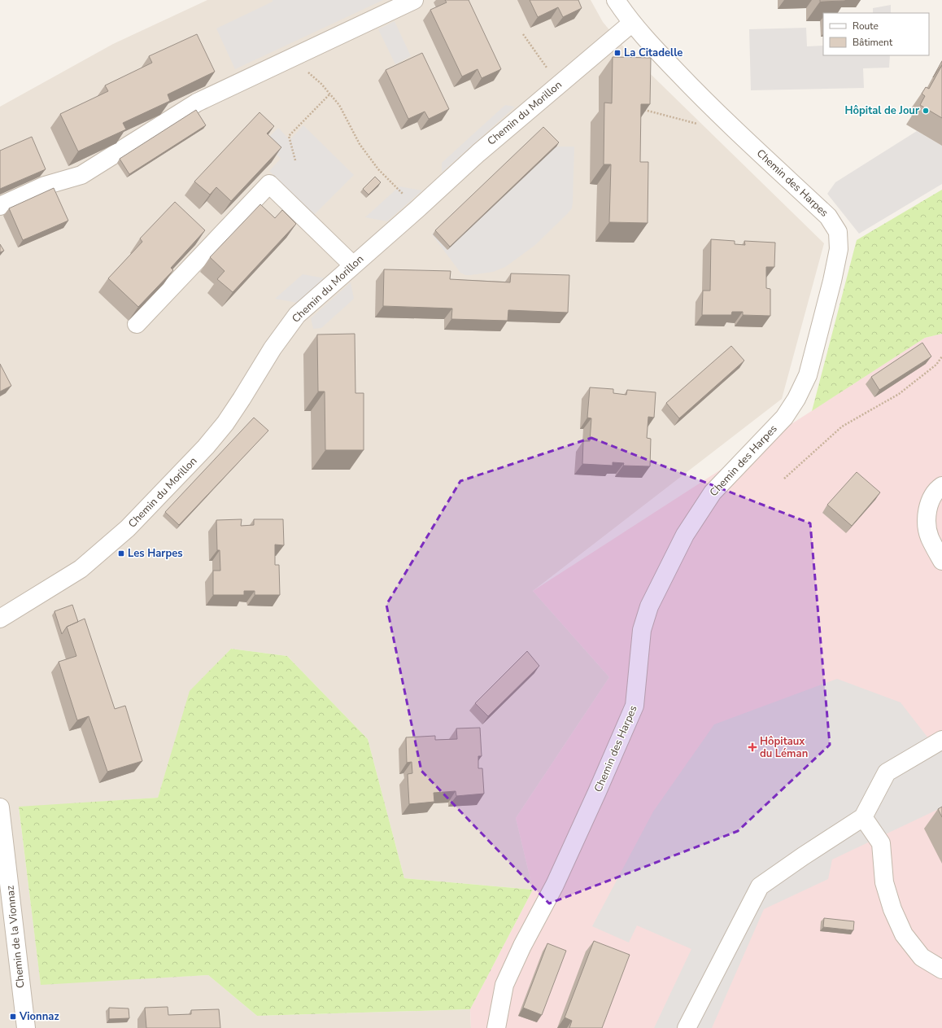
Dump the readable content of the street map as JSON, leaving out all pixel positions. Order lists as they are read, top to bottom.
{
  "streets": {
    "street": ["Chemin du Morillon", "Chemin des Harpes", "Chemin de la Vionnaz"]
  },
  "crossings": [
    ["Chemin du Morillon", "Chemin des Harpes"]
  ],
  "places": {
    "transit": ["La Citadelle", "Les Harpes", "Vionnaz"],
    "other": ["Hôpital de Jour"],
    "health": ["Hôpitaux du Léman"]
  },
  "legend": ["Route", "Bâtiment"]
}
